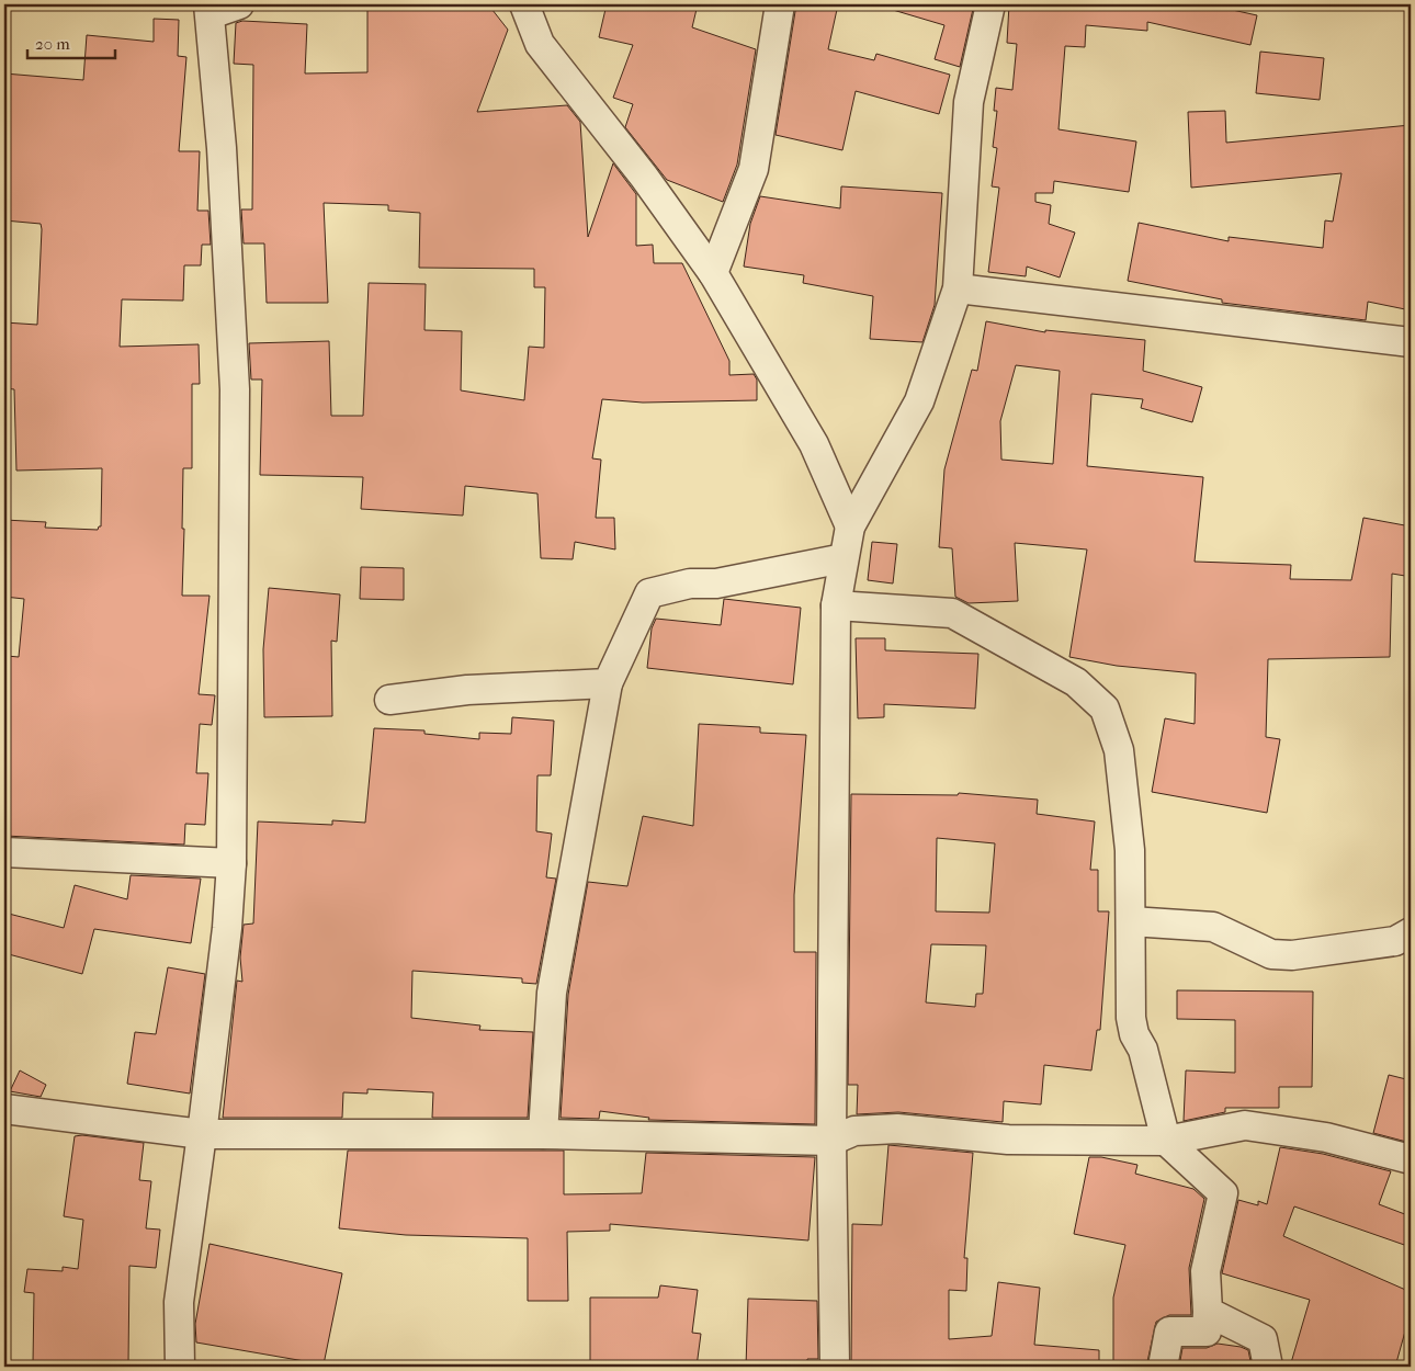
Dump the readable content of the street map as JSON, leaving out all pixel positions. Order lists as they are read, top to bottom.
{
  "scale_bar": "20 m"
}
